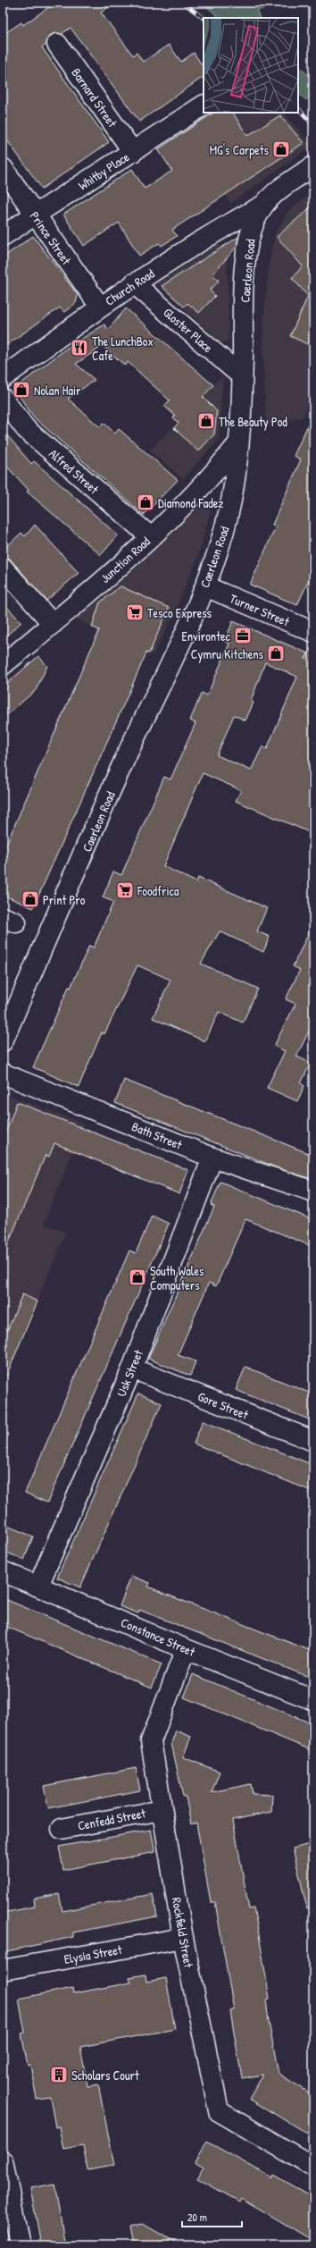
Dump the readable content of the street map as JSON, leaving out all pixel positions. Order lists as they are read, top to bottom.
{
  "streets": {
    "street": [
      "Barnard Street",
      "Whitby Place",
      "Prince Street",
      "Caerleon Road",
      "Church Road",
      "Gloster Place",
      "Alfred Street",
      "Junction Road",
      "Turner Street",
      "Bath Street",
      "Usk Street",
      "Gore Street",
      "Constance Street",
      "Cenfedd Street",
      "Rockfield Street",
      "Elysia Street"
    ]
  },
  "crossings": [
    ["Barnard Street", "Whitby Place"],
    ["Whitby Place", "Prince Street"],
    ["Prince Street", "Church Road"],
    ["Caerleon Road", "Church Road"],
    ["Caerleon Road", "Gloster Place"],
    ["Caerleon Road", "Junction Road"],
    ["Caerleon Road", "Turner Street"],
    ["Church Road", "Gloster Place"],
    ["Alfred Street", "Junction Road"],
    ["Bath Street", "Usk Street"],
    ["Usk Street", "Gore Street"],
    ["Usk Street", "Constance Street"],
    ["Constance Street", "Rockfield Street"],
    ["Cenfedd Street", "Rockfield Street"],
    ["Rockfield Street", "Elysia Street"]
  ],
  "places": {
    "shop": [
      "MG's Carpets",
      "Nolan Hair",
      "The Beauty Pod",
      "Diamond Fadez",
      "Cymru Kitchens",
      "Print Pro",
      "South Wales Computers"
    ],
    "restaurant": ["The LunchBox Cafe"],
    "supermarket": ["Tesco Express", "Foodfrica"],
    "office": ["Environtec"],
    "building": ["Scholars Court"]
  },
  "scale_bar": "20 m"
}
